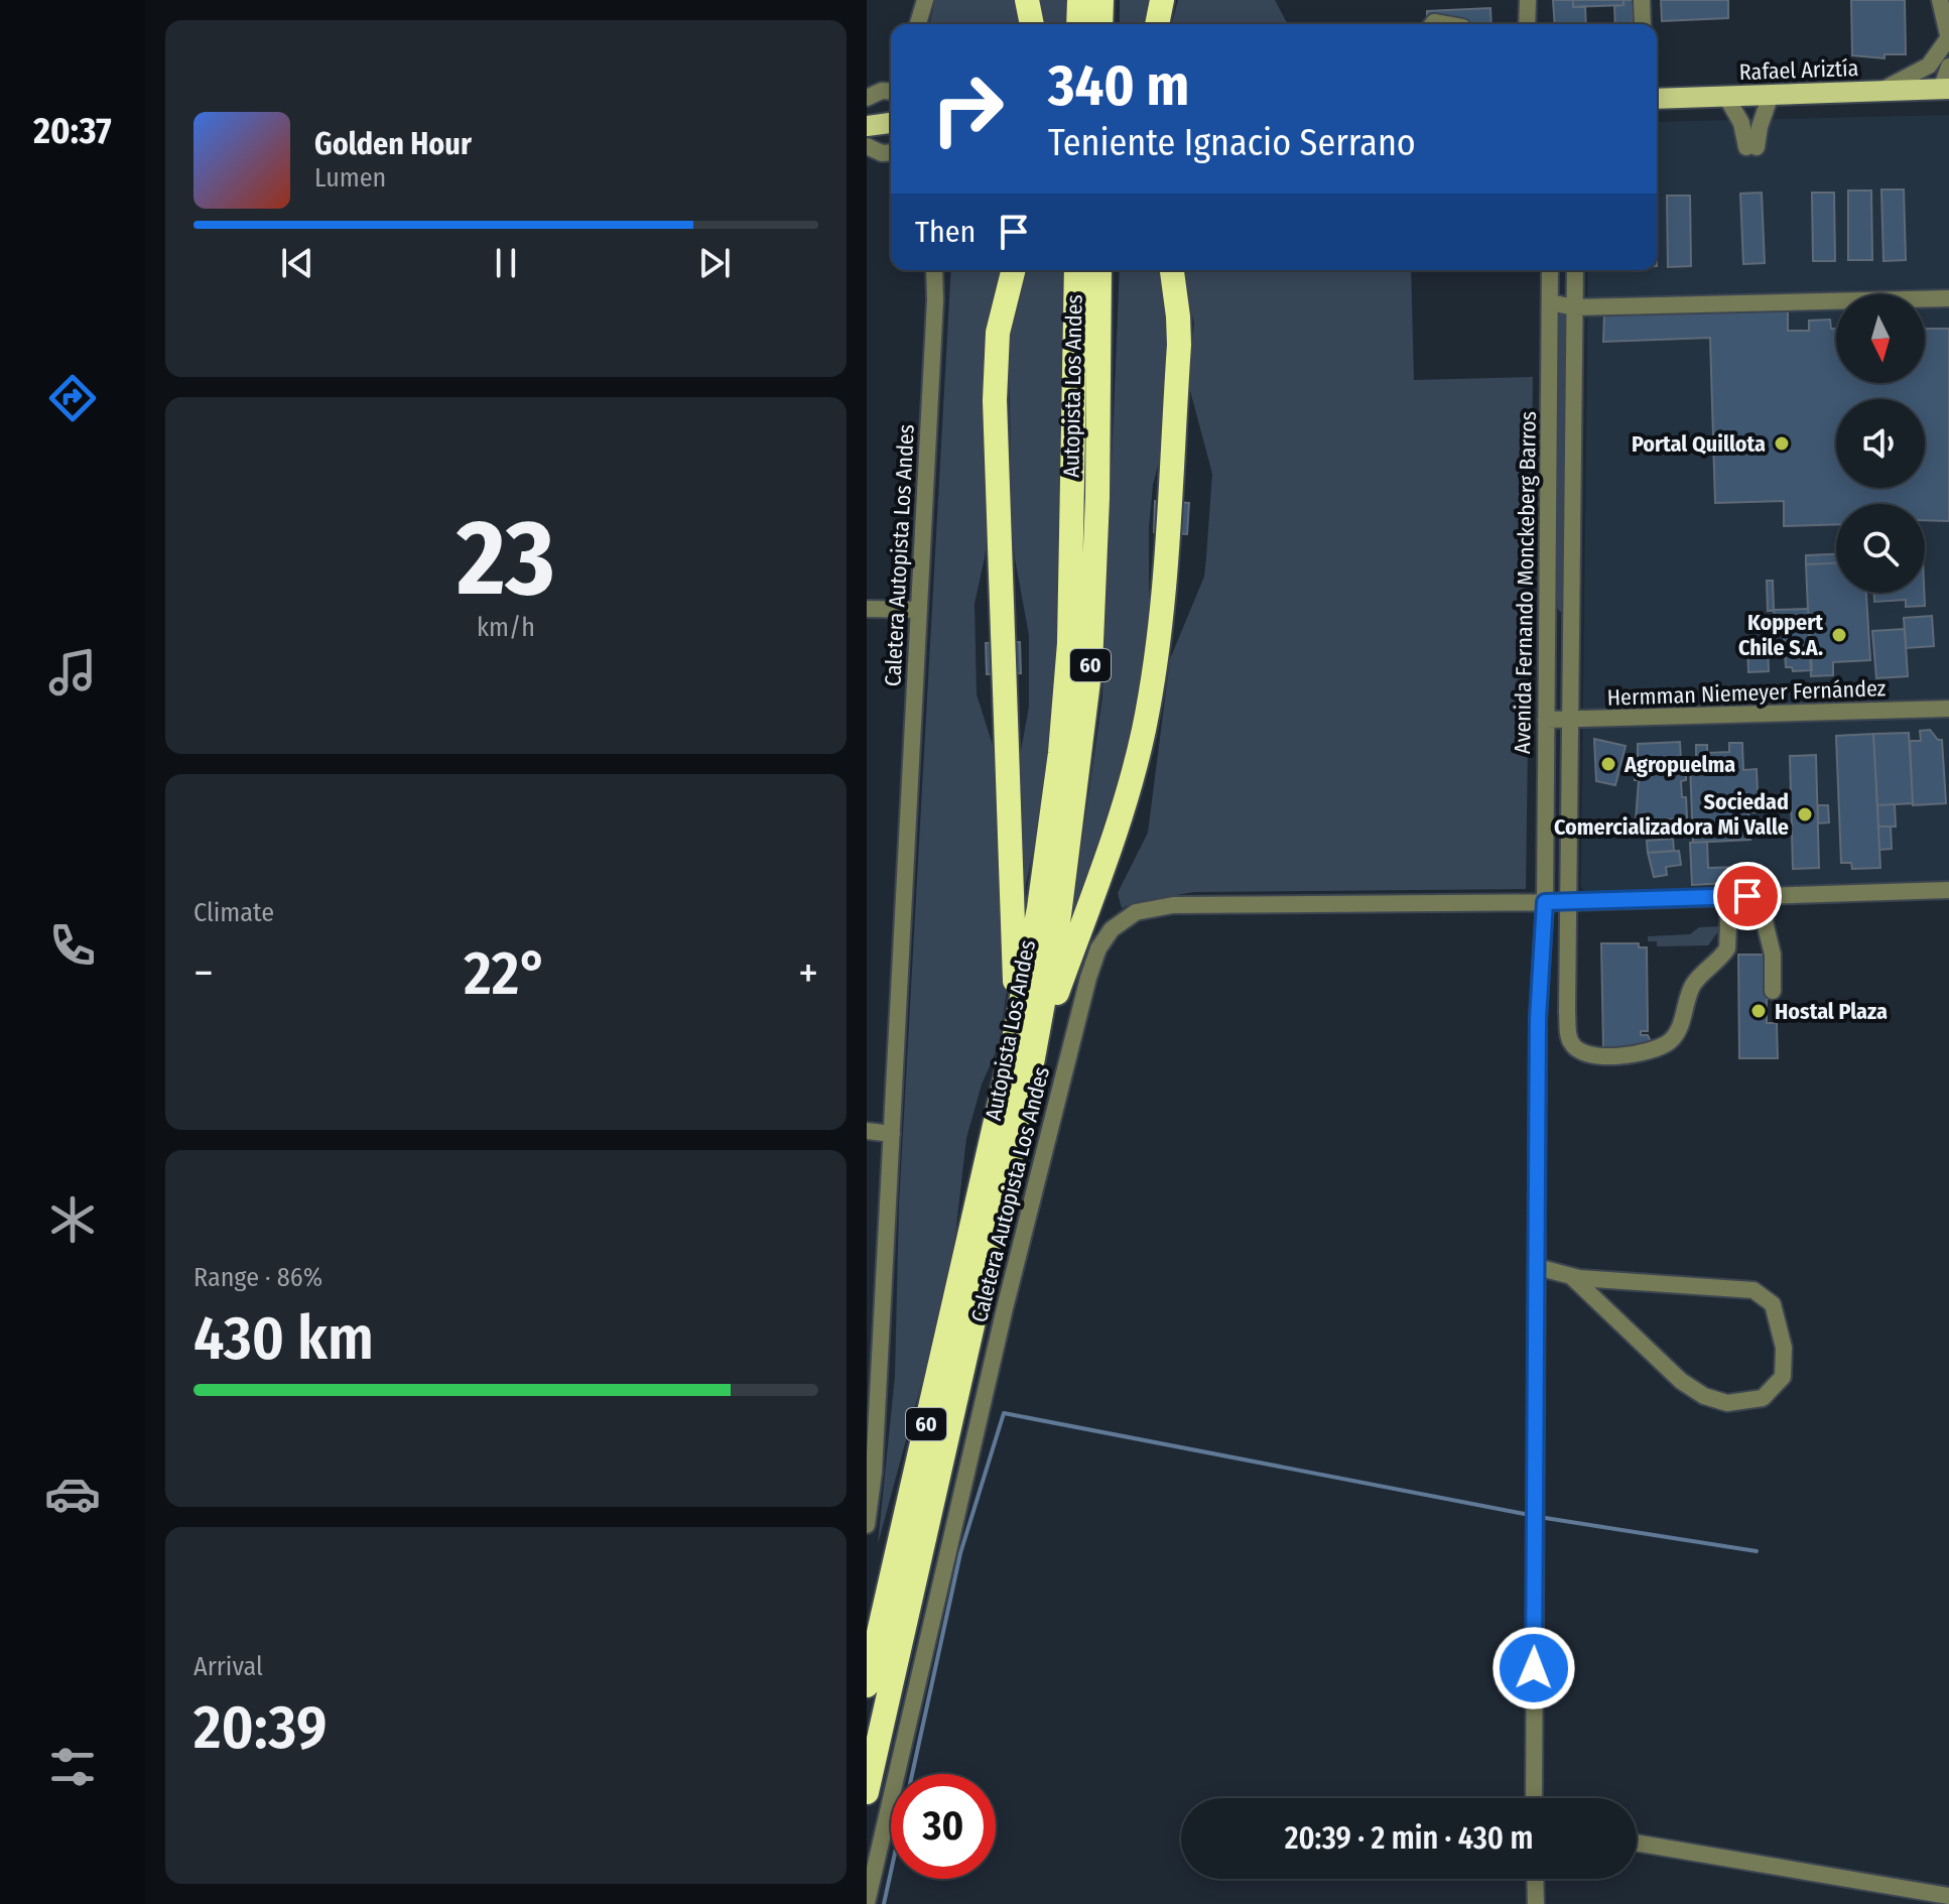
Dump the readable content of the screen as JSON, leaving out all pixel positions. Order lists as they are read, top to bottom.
{
  "streets": {
    "highway": ["Autopista Los Andes", "60"],
    "main road": ["Rafael Ariztía"],
    "street": ["Caletera Autopista Los Andes", "Avenida Fernando Monckeberg Barros", "Hermman Niemeyer Fernández"]
  },
  "crossings": [
    ["Caletera Autopista Los Andes", "Avenida Fernando Monckeberg Barros"],
    ["Avenida Fernando Monckeberg Barros", "Hermman Niemeyer Fernández"]
  ],
  "places": [
    "Portal Quillota",
    "Koppert Chile S.A.",
    "Agropuelma",
    "Sociedad Comercializadora Mi Valle",
    "Hostal Plaza"
  ],
  "north": "bottom",
  "page": {
    "tabs": "20:37",
    "turn": ["340 m", "Teniente Ignacio Serrano"],
    "song": ["Golden Hour", "Lumen"],
    "then": "Then",
    "tile": [
      ["23", "km/h"],
      "Climate",
      ["Range · 86%", "430 km"],
      ["Arrival", "20:39"]
    ],
    "heat": ["−", "22°", "+"],
    "limit": "30",
    "trip": "20:39 · 2 min · 430 m"
  }
}
